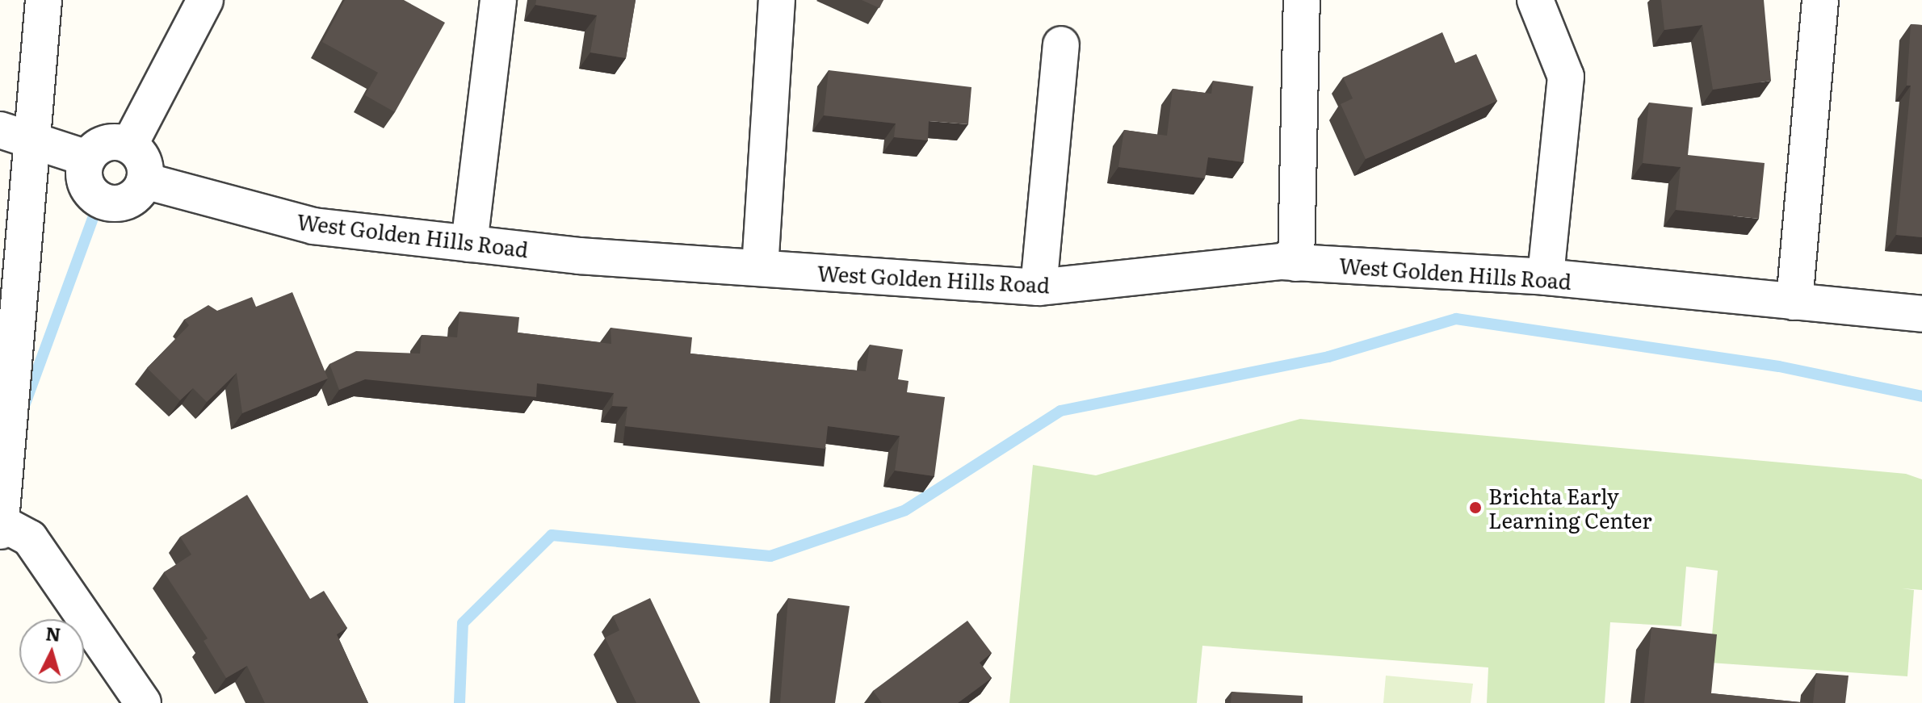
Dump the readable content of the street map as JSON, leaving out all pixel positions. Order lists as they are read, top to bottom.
{
  "streets": {
    "street": ["West Golden Hills Road"]
  },
  "places": ["Brichta Early Learning Center"],
  "north": "top"
}
